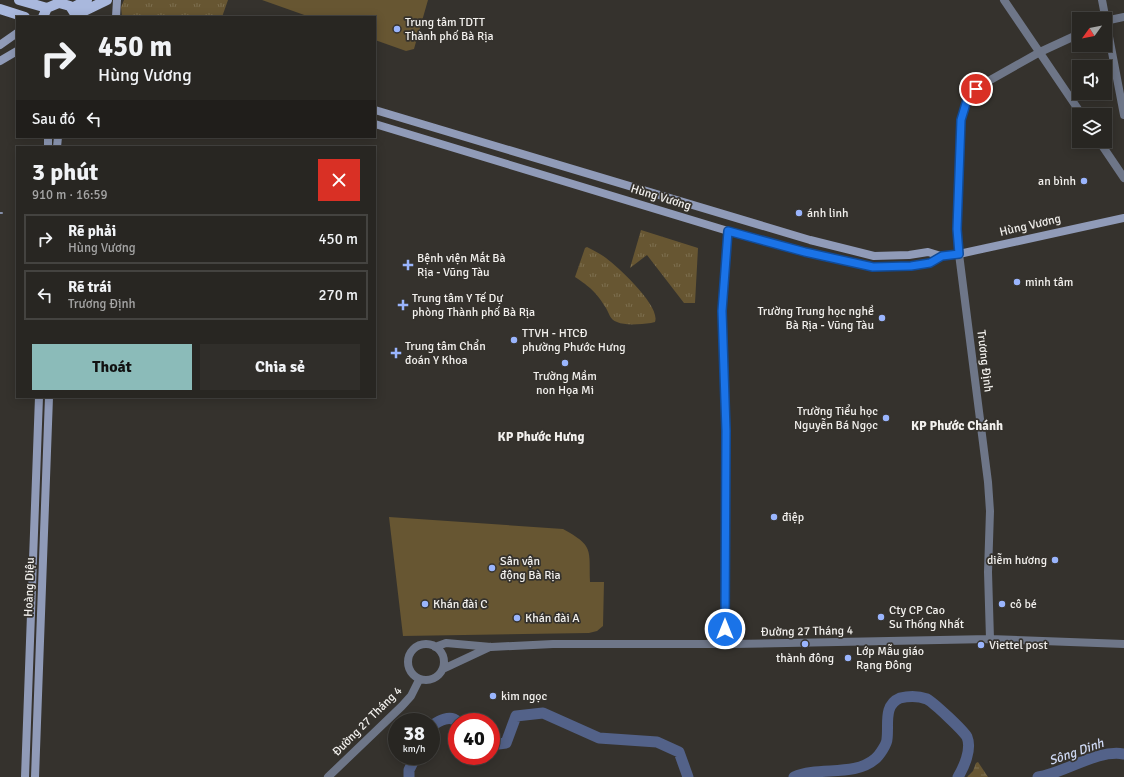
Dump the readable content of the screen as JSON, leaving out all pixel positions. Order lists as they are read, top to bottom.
{
  "streets": {
    "main road": ["Hùng Vương", "Hoàng Diệu"],
    "street": ["Trương Định", "Đường 27 Tháng 4"]
  },
  "crossings": [
    ["Hùng Vương", "Trương Định"],
    ["Trương Định", "Đường 27 Tháng 4"]
  ],
  "districts": ["KP Phước Chánh", "KP Phước Hưng"],
  "water": ["Sông Dinh"],
  "places": {
    "other": [
      "Trung tâm TDTT Thành phố Bà Rịa",
      "an bình",
      "ánh linh",
      "minh tâm",
      "Trường Trung học nghề Bà Rịa - Vũng Tàu",
      "TTVH - HTCĐ phường Phước Hưng",
      "Trường Mầm non Họa Mi",
      "Trường Tiểu học Nguyễn Bá Ngọc",
      "điệp",
      "diễm hương",
      "Sân vận động Bà Rịa",
      "Khán đài C",
      "cô bé",
      "Cty CP Cao Su Thống Nhất",
      "Khán đài A",
      "thành đông",
      "Viettel post",
      "Lớp Mẫu giáo Rạng Đông",
      "kim ngọc"
    ],
    "health": ["Bệnh viện Mắt Bà Rịa - Vũng Tàu", "Trung tâm Y Tế Dự phòng Thành phố Bà Rịa", "Trung tâm Chẩn đoán Y Khoa"]
  },
  "north": "bottom left",
  "page": {
    "turn": ["450 m", "Hùng Vương"],
    "then": "Sau đó",
    "heading": ["3 phút", "910 m · 16:59"],
    "list": [
      {
        "name": "Rẽ phải",
        "note": "Hùng Vương",
        "value": "450 m"
      },
      {
        "name": "Rẽ trái",
        "note": "Trương Định",
        "value": "270 m"
      }
    ],
    "buttons": ["Thoát", "Chia sẻ"],
    "speed": "38 km/h",
    "limit": "40"
  }
}
